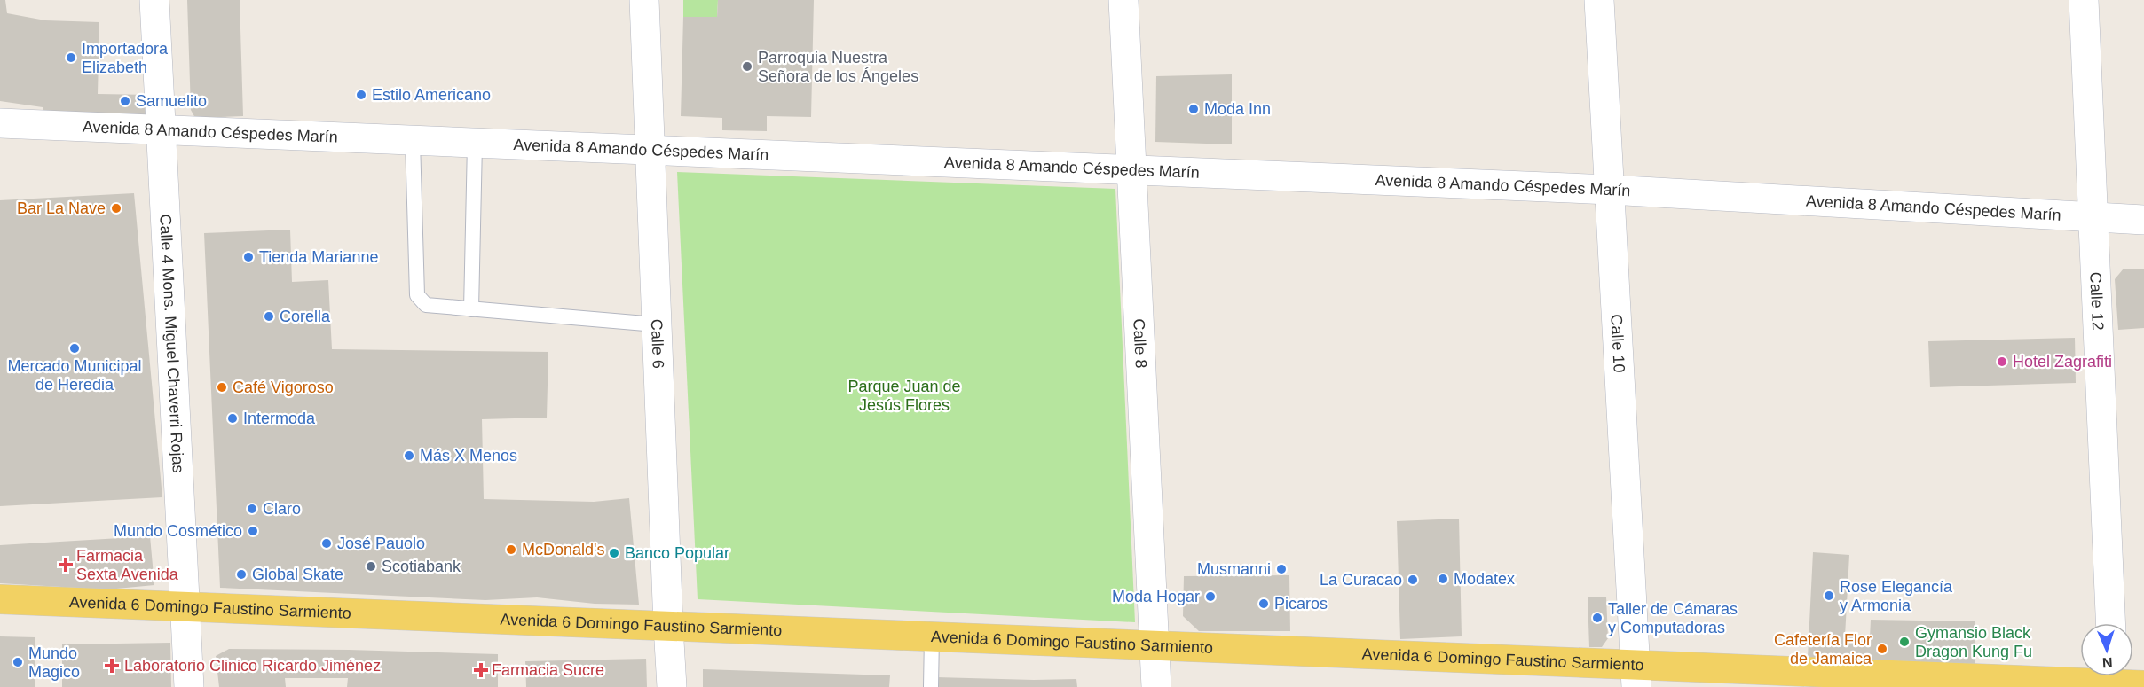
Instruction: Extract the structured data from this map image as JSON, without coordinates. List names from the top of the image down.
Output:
{
  "streets": {
    "main road": ["Avenida 6 Domingo Faustino Sarmiento"],
    "street": [
      "Avenida 8 Amando Céspedes Marín",
      "Calle 12",
      "Calle 10",
      "Calle 4 Mons. Miguel Chaverri Rojas",
      "Calle 6",
      "Calle 8"
    ]
  },
  "crossings": [
    ["Avenida 8 Amando Céspedes Marín", "Calle 12"],
    ["Avenida 8 Amando Céspedes Marín", "Calle 10"],
    ["Avenida 8 Amando Céspedes Marín", "Calle 4 Mons. Miguel Chaverri Rojas"],
    ["Avenida 8 Amando Céspedes Marín", "Calle 6"],
    ["Avenida 8 Amando Céspedes Marín", "Calle 8"],
    ["Calle 10", "Avenida 6 Domingo Faustino Sarmiento"],
    ["Calle 4 Mons. Miguel Chaverri Rojas", "Avenida 6 Domingo Faustino Sarmiento"],
    ["Calle 6", "Avenida 6 Domingo Faustino Sarmiento"],
    ["Calle 8", "Avenida 6 Domingo Faustino Sarmiento"]
  ],
  "parks": ["Parque Juan de Jesús Flores"],
  "places": {
    "other": [
      "Importadora Elizabeth",
      "Parroquia Nuestra Señora de los Ángeles",
      "Estilo Americano",
      "Samuelito",
      "Moda Inn",
      "Bar La Nave",
      "Tienda Marianne",
      "Corella",
      "Mercado Municipal de Heredia",
      "Hotel Zagrafiti",
      "Café Vigoroso",
      "Intermoda",
      "Más X Menos",
      "Claro",
      "Mundo Cosmético",
      "José Pauolo",
      "McDonald's",
      "Banco Popular",
      "Scotiabank",
      "Musmanni",
      "Global Skate",
      "Modatex",
      "La Curacao",
      "Rose Elegancía y Armonia",
      "Moda Hogar",
      "Picaros",
      "Taller de Cámaras y Computadoras",
      "Gymansio Black Dragon Kung Fu",
      "Cafetería Flor de Jamaica",
      "Mundo Magico"
    ],
    "health": ["Farmacia Sexta Avenida", "Laboratorio Clinico Ricardo Jiménez", "Farmacia Sucre"]
  },
  "north": "bottom"
}
